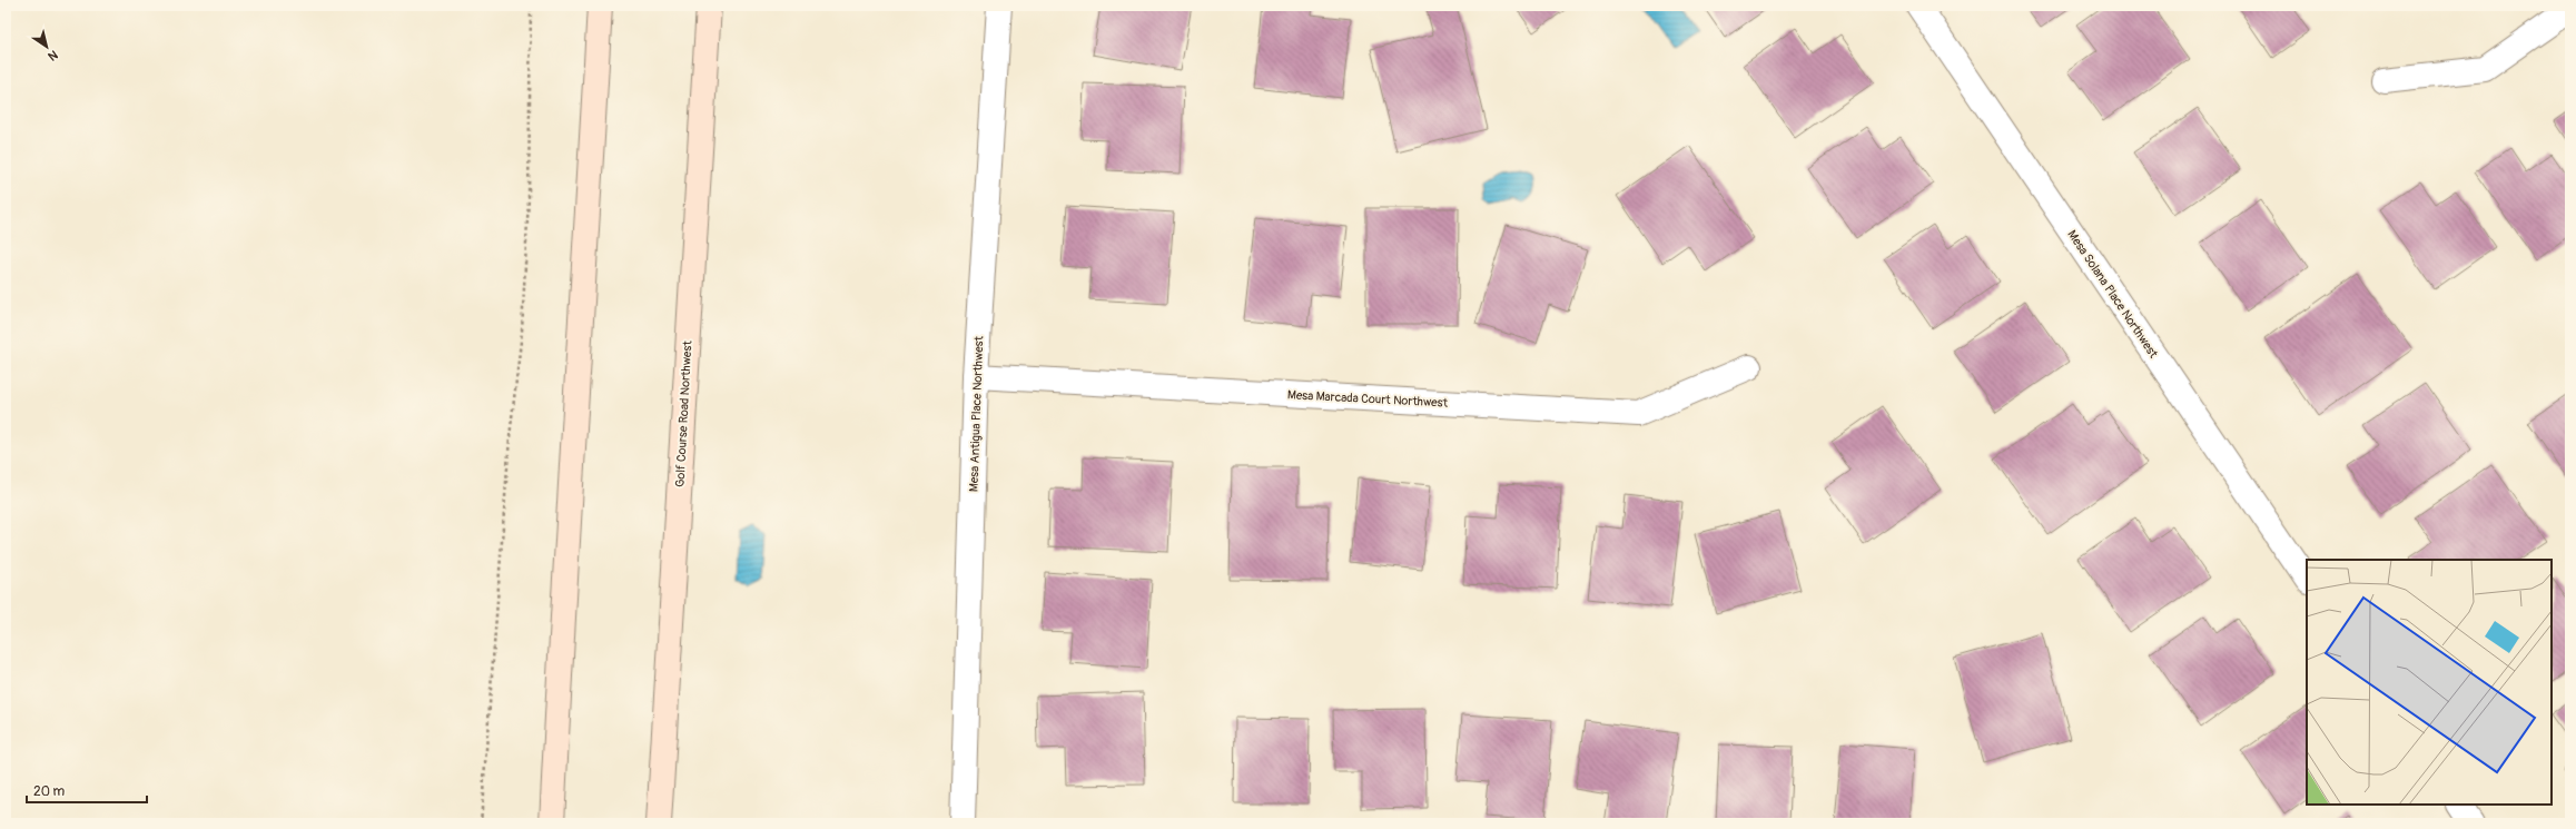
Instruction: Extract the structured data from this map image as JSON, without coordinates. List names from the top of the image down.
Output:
{
  "streets": {
    "main road": ["Golf Course Road Northwest"],
    "street": ["Mesa Solana Place Northwest", "Mesa Marcada Court Northwest", "Mesa Antigua Place Northwest"]
  },
  "crossings": [
    ["Mesa Marcada Court Northwest", "Mesa Antigua Place Northwest"]
  ],
  "scale_bar": "20 m",
  "north": "bottom right"
}
